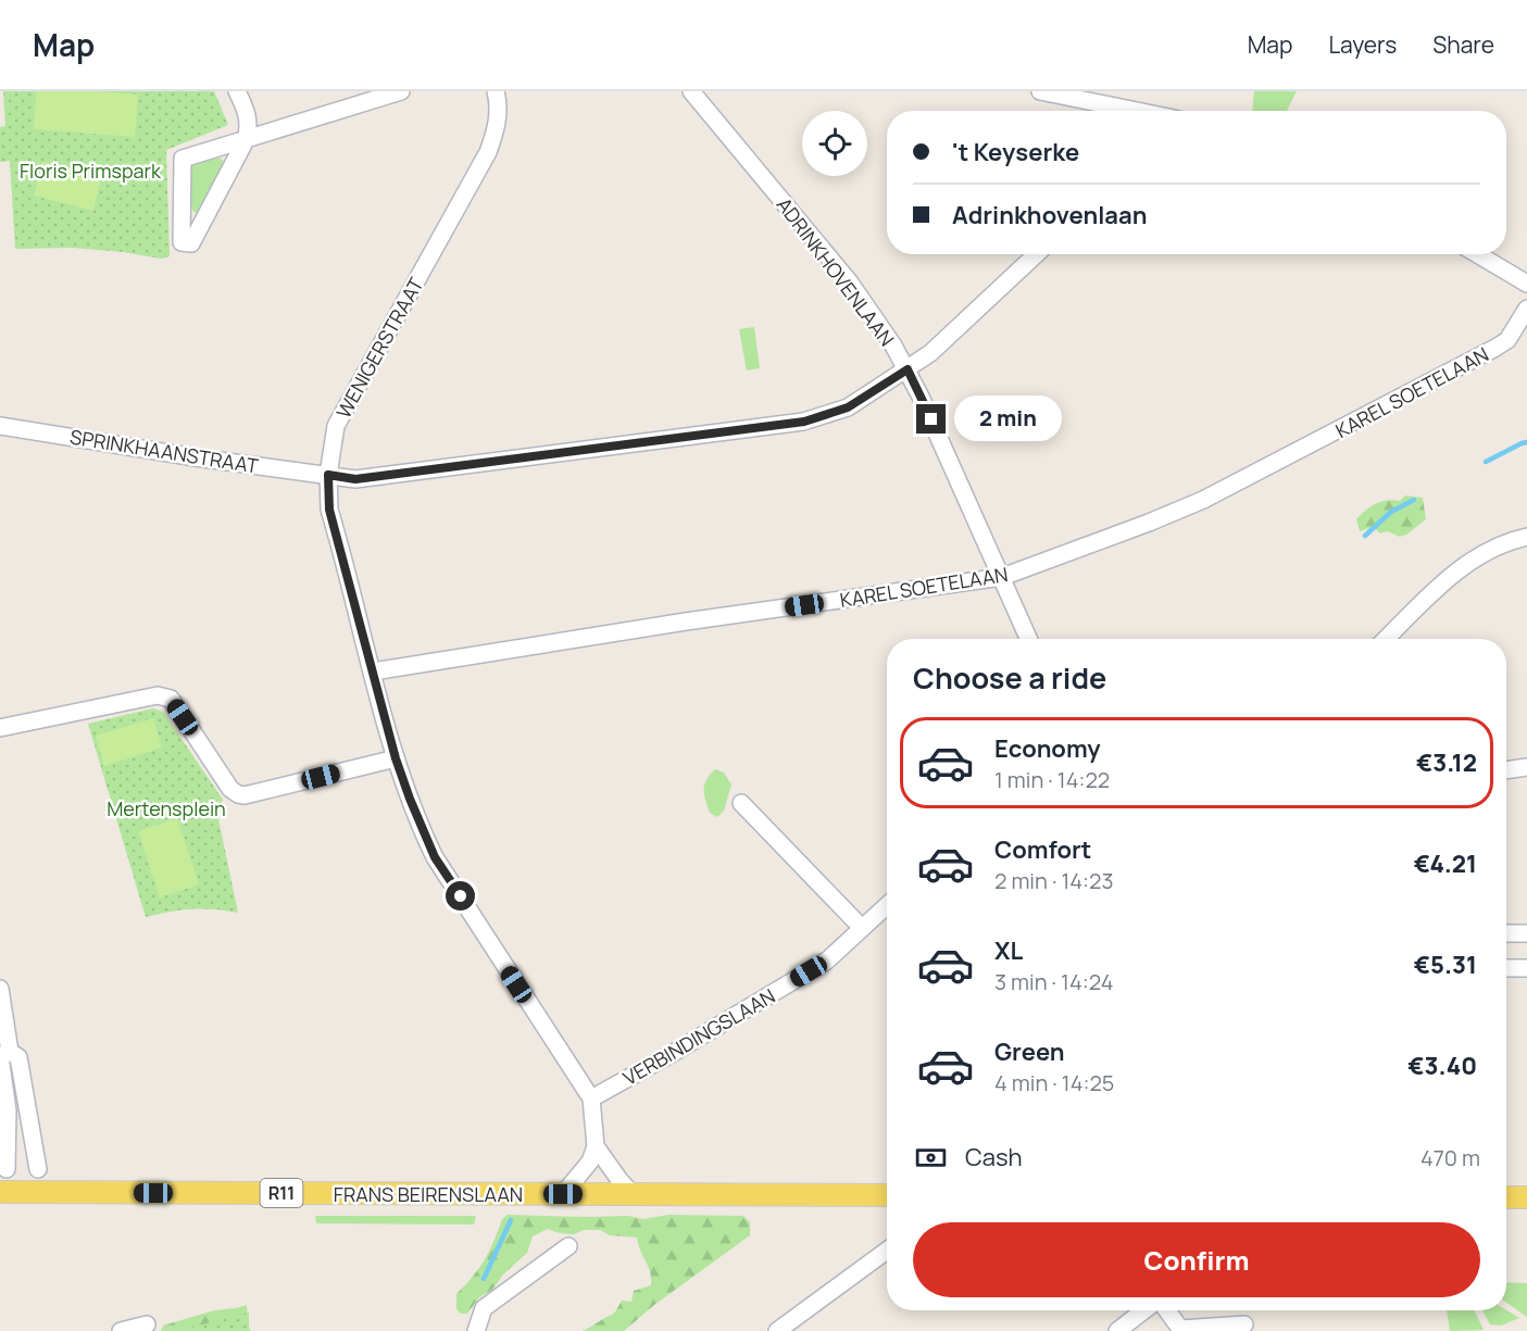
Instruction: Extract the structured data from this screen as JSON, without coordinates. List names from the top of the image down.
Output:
{
  "streets": {
    "main road": ["R11", "FRANS BEIRENSLAAN"],
    "street": [
      "ADRINKHOVENLAAN",
      "WENIGERSTRAAT",
      "KAREL SOETELAAN",
      "SPRINKHAANSTRAAT",
      "VERBINDINGSLAAN"
    ]
  },
  "crossings": [
    ["ADRINKHOVENLAAN", "KAREL SOETELAAN"],
    ["ADRINKHOVENLAAN", "SPRINKHAANSTRAAT"],
    ["WENIGERSTRAAT", "KAREL SOETELAAN"],
    ["WENIGERSTRAAT", "SPRINKHAANSTRAAT"],
    ["WENIGERSTRAAT", "VERBINDINGSLAAN"]
  ],
  "parks": ["Floris Primspark", "Mertensplein"],
  "page": {
    "header": "Map",
    "nav": ["Map", "Layers", "Share"],
    "banner": ["'t Keyserke", "Adrinkhovenlaan"],
    "bubble": "2 min",
    "heading": "Choose a ride",
    "list": [
      {
        "name": "Economy",
        "note": "1 min · 14:22",
        "value": "€3.12"
      },
      {
        "name": "Comfort",
        "note": "2 min · 14:23",
        "value": "€4.21"
      },
      {
        "name": "XL",
        "note": "3 min · 14:24",
        "value": "€5.31"
      },
      {
        "name": "Green",
        "note": "4 min · 14:25",
        "value": "€3.40"
      }
    ],
    "pay": ["Cash", "470 m"],
    "buttons": "Confirm"
  }
}
